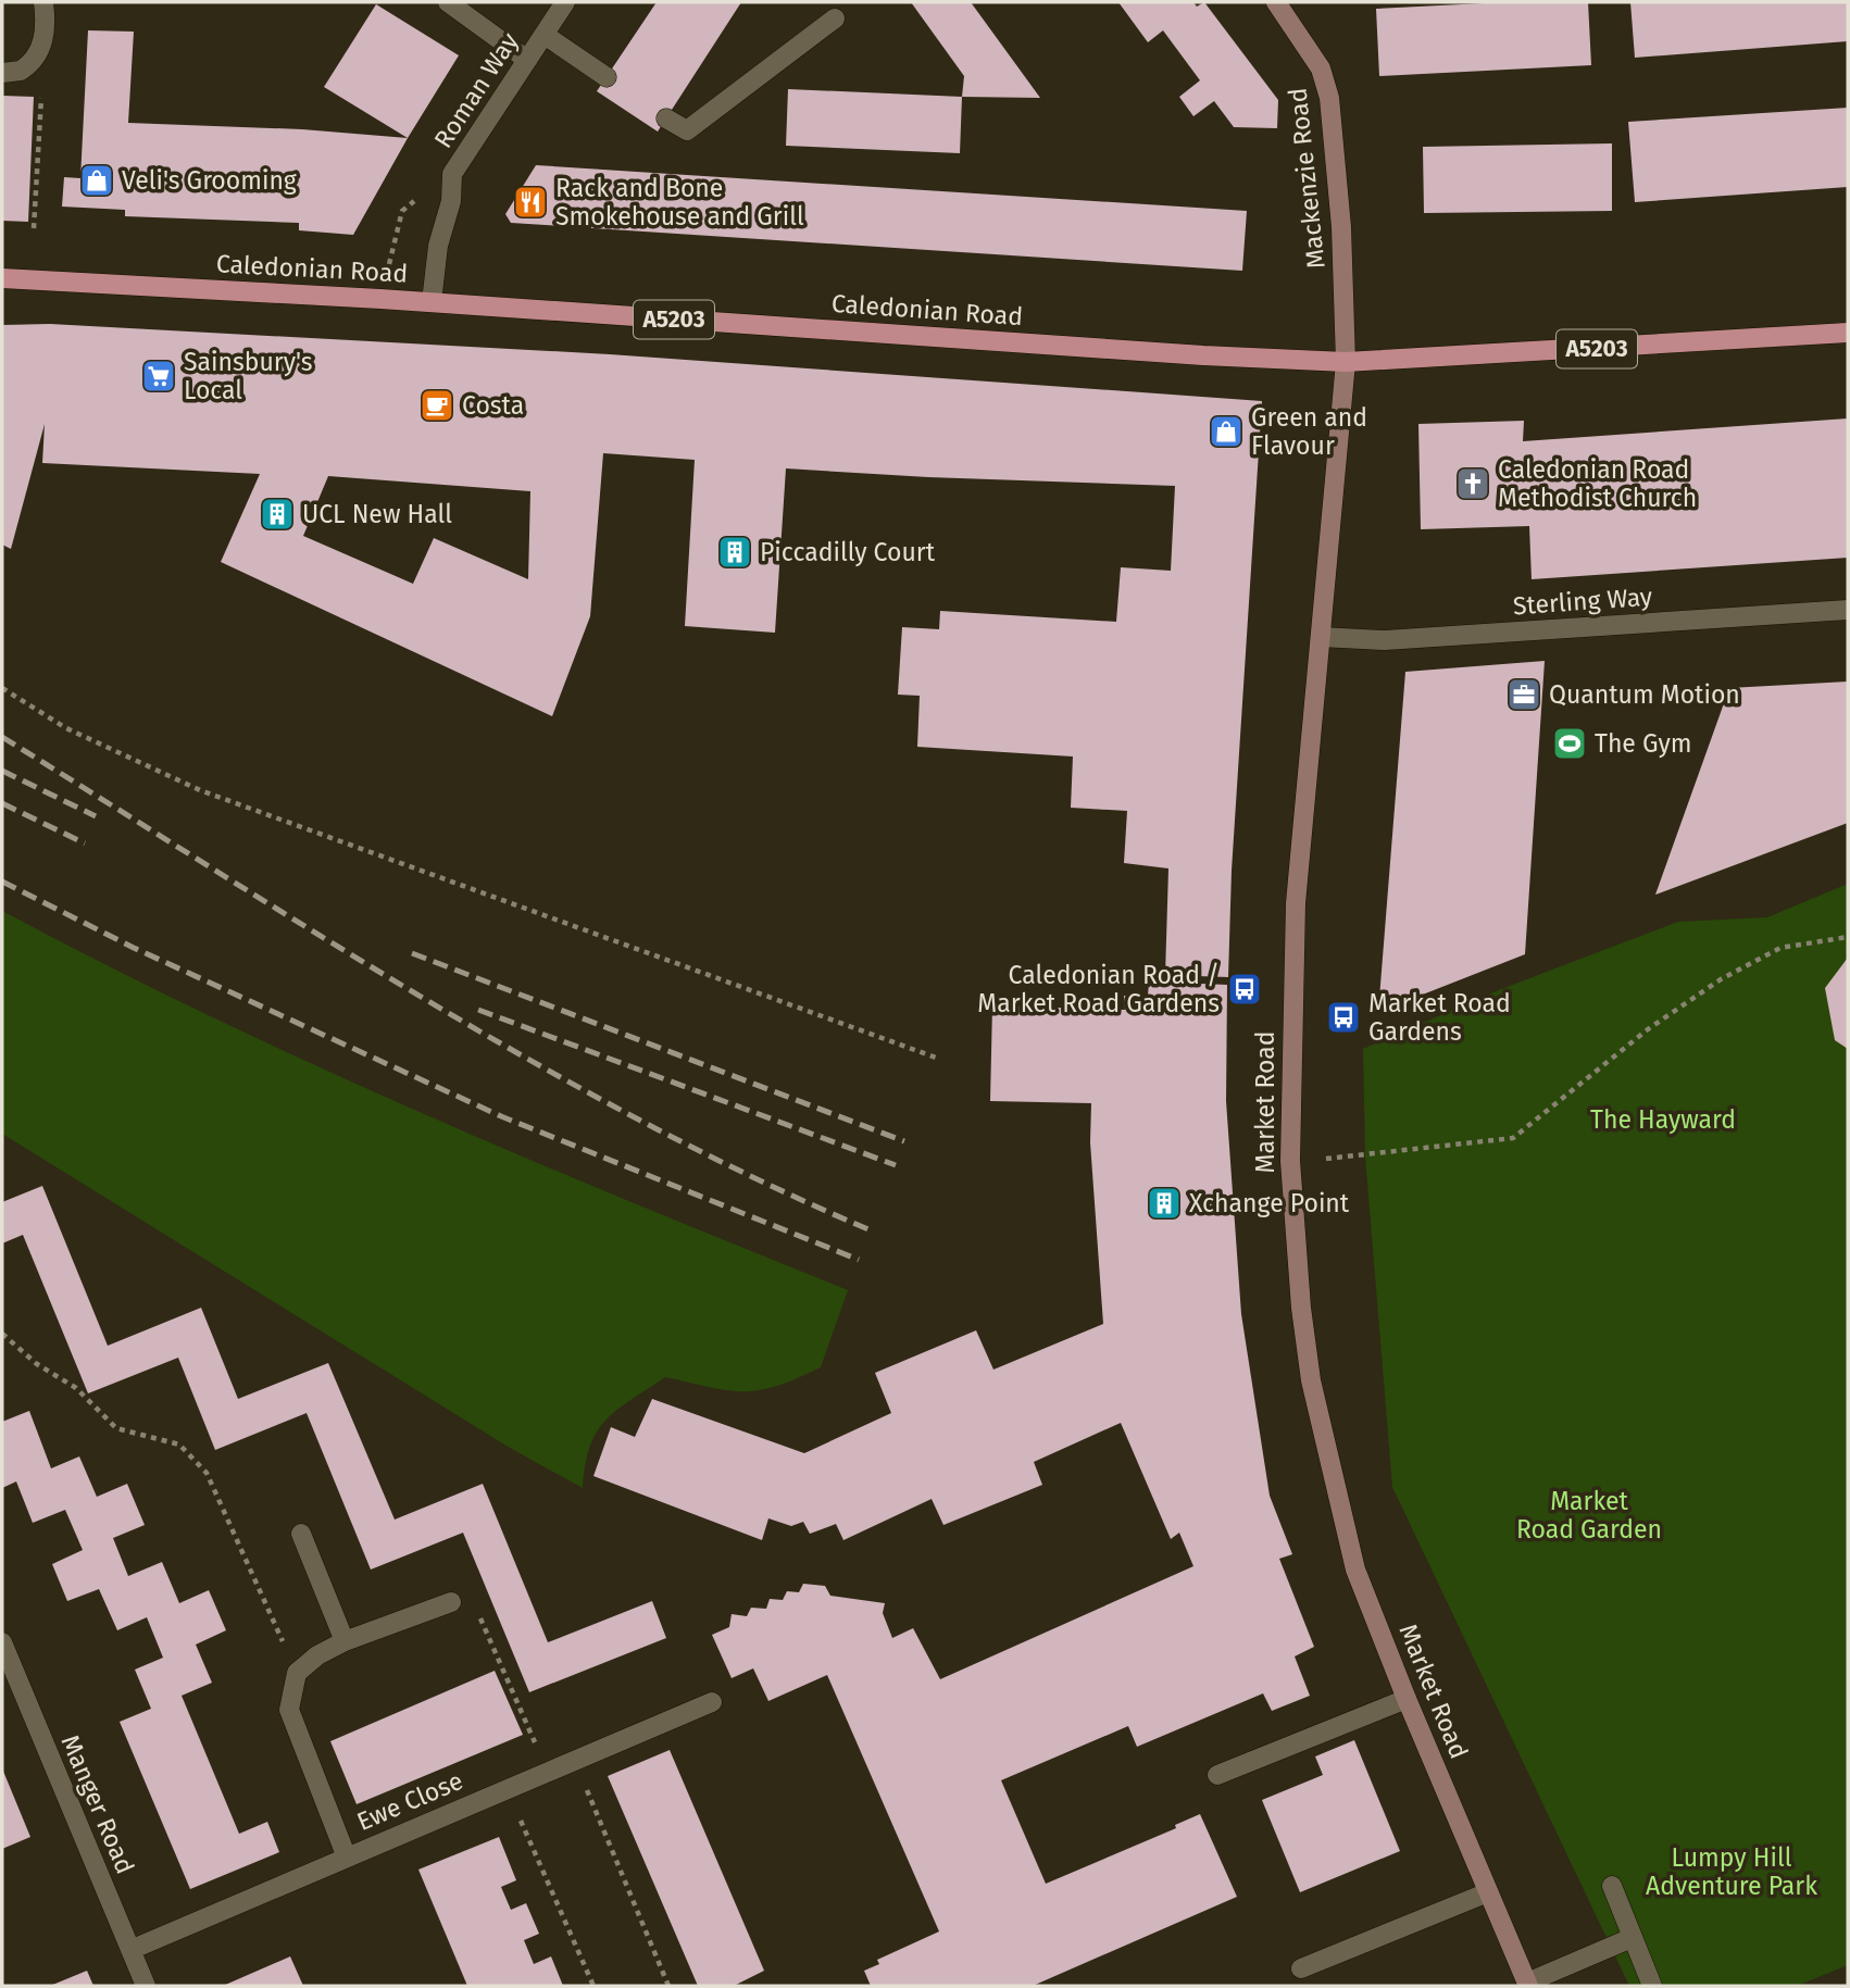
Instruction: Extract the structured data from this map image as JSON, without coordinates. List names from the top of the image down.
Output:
{
  "streets": {
    "main road": ["Caledonian Road", "A5203"],
    "street": [
      "Roman Way",
      "Mackenzie Road",
      "Sterling Way",
      "Market Road",
      "Ewe Close",
      "Manger Road"
    ]
  },
  "crossings": [
    ["Roman Way", "Caledonian Road"],
    ["Mackenzie Road", "Caledonian Road"],
    ["Mackenzie Road", "Market Road"],
    ["Caledonian Road", "Market Road"],
    ["Sterling Way", "Market Road"],
    ["Ewe Close", "Manger Road"]
  ],
  "parks": ["The Hayward", "Market Road Garden", "Lumpy Hill Adventure Park"],
  "places": {
    "shop": ["Veli's Grooming", "Green and Flavour"],
    "restaurant": ["Rack and Bone Smokehouse and Grill"],
    "supermarket": ["Sainsbury's Local"],
    "cafe": ["Costa"],
    "church": ["Caledonian Road Methodist Church"],
    "building": ["UCL New Hall", "Piccadilly Court", "Xchange Point"],
    "office": ["Quantum Motion"],
    "sports": ["The Gym"],
    "bus stop": ["Caledonian Road / Market Road Gardens", "Market Road Gardens"]
  }
}
